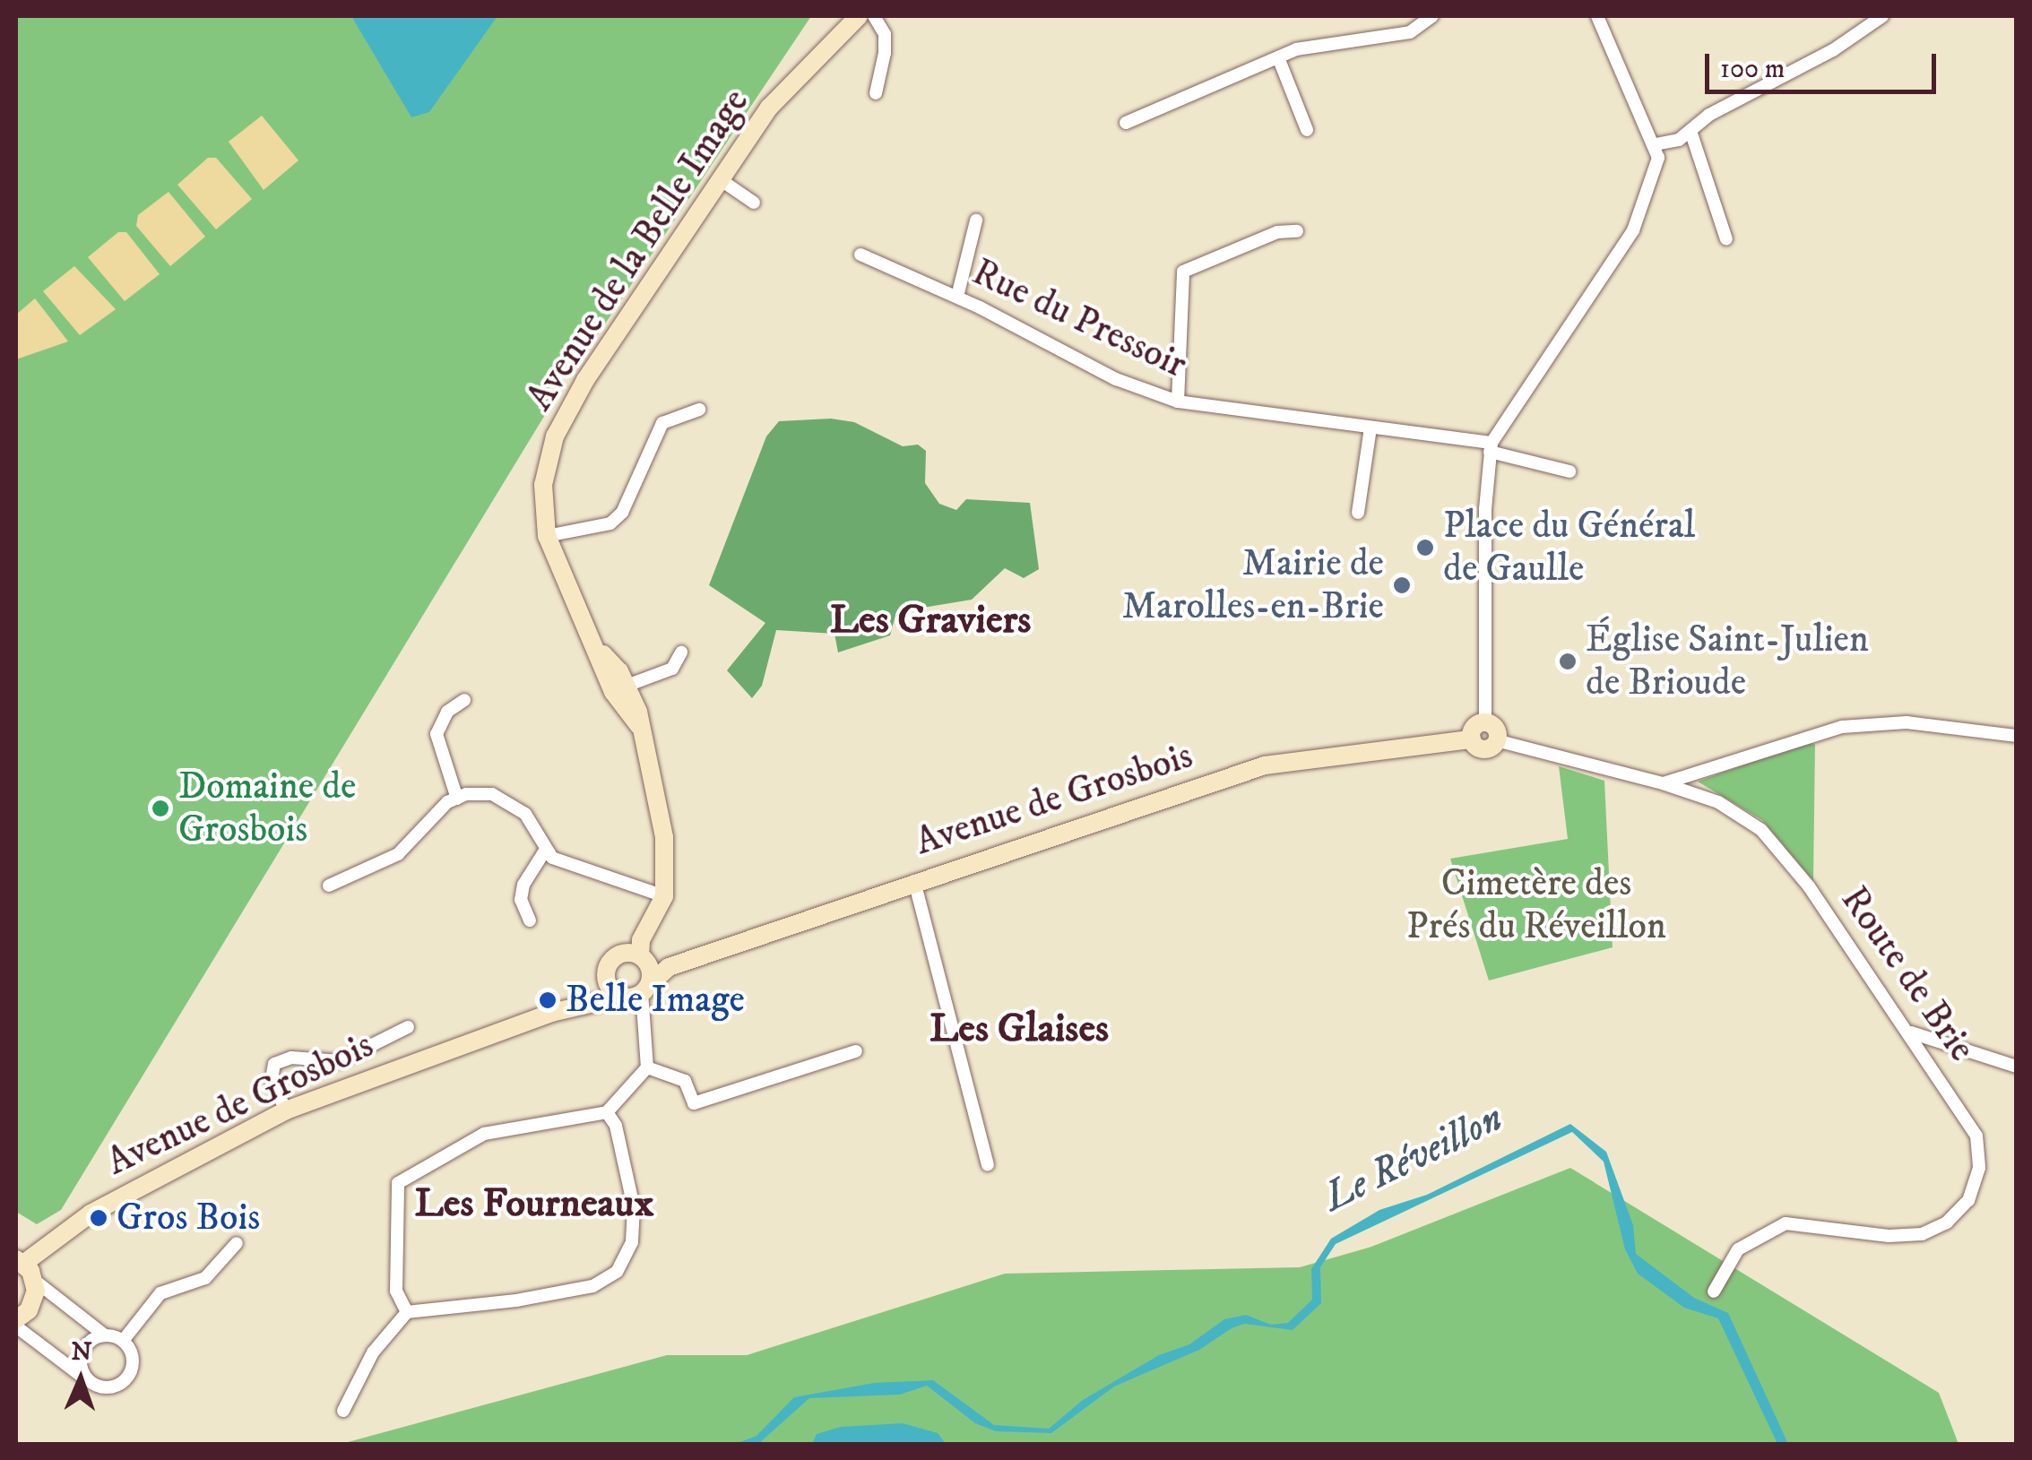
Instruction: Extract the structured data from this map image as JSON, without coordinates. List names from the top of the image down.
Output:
{
  "streets": {
    "street": [
      "Avenue de la Belle Image",
      "Rue du Pressoir",
      "Avenue de Grosbois",
      "Route de Brie"
    ]
  },
  "crossings": [
    ["Avenue de la Belle Image", "Avenue de Grosbois"],
    ["Avenue de Grosbois", "Route de Brie"]
  ],
  "districts": ["Les Graviers", "Les Glaises", "Les Fourneaux"],
  "water": ["Le Réveillon"],
  "parks": ["Cimetère des Prés du Réveillon"],
  "places": [
    "Place du Général de Gaulle",
    "Mairie de Marolles-en-Brie",
    "Église Saint-Julien de Brioude",
    "Domaine de Grosbois",
    "Belle Image",
    "Gros Bois"
  ],
  "scale_bar": "100 m",
  "north": "top"
}
